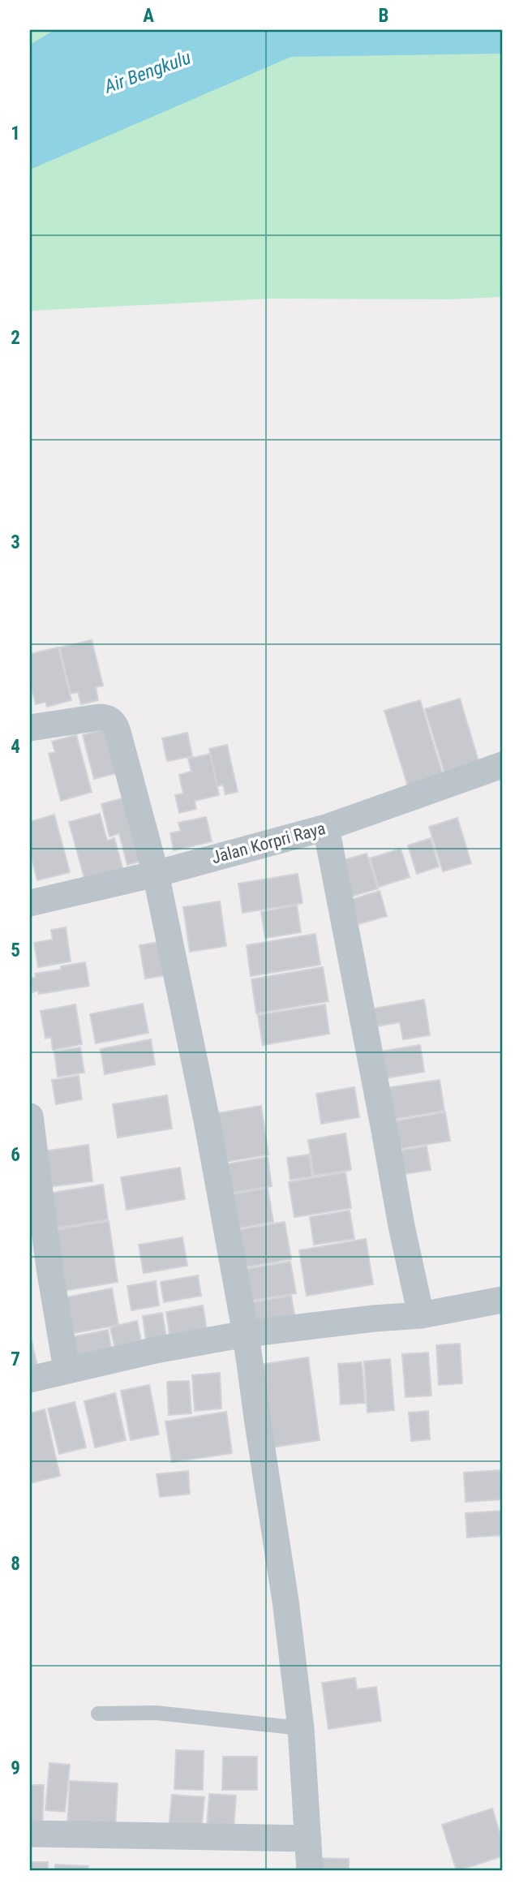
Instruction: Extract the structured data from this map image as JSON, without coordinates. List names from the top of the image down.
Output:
{
  "streets": {
    "street": ["Jalan Korpri Raya"]
  },
  "water": ["Air Bengkulu"],
  "grid": {
    "columns": ["A", "B"],
    "rows": [
      "1",
      "2",
      "3",
      "4",
      "5",
      "6",
      "7",
      "8",
      "9"
    ]
  }
}
